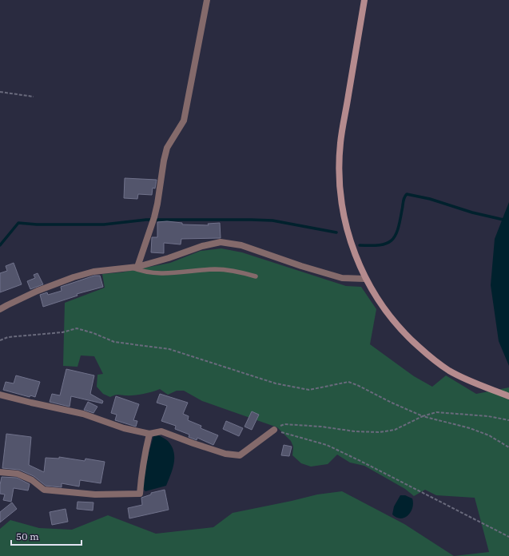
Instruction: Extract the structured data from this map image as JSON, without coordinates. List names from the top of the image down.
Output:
{
  "scale_bar": "50 m"
}
